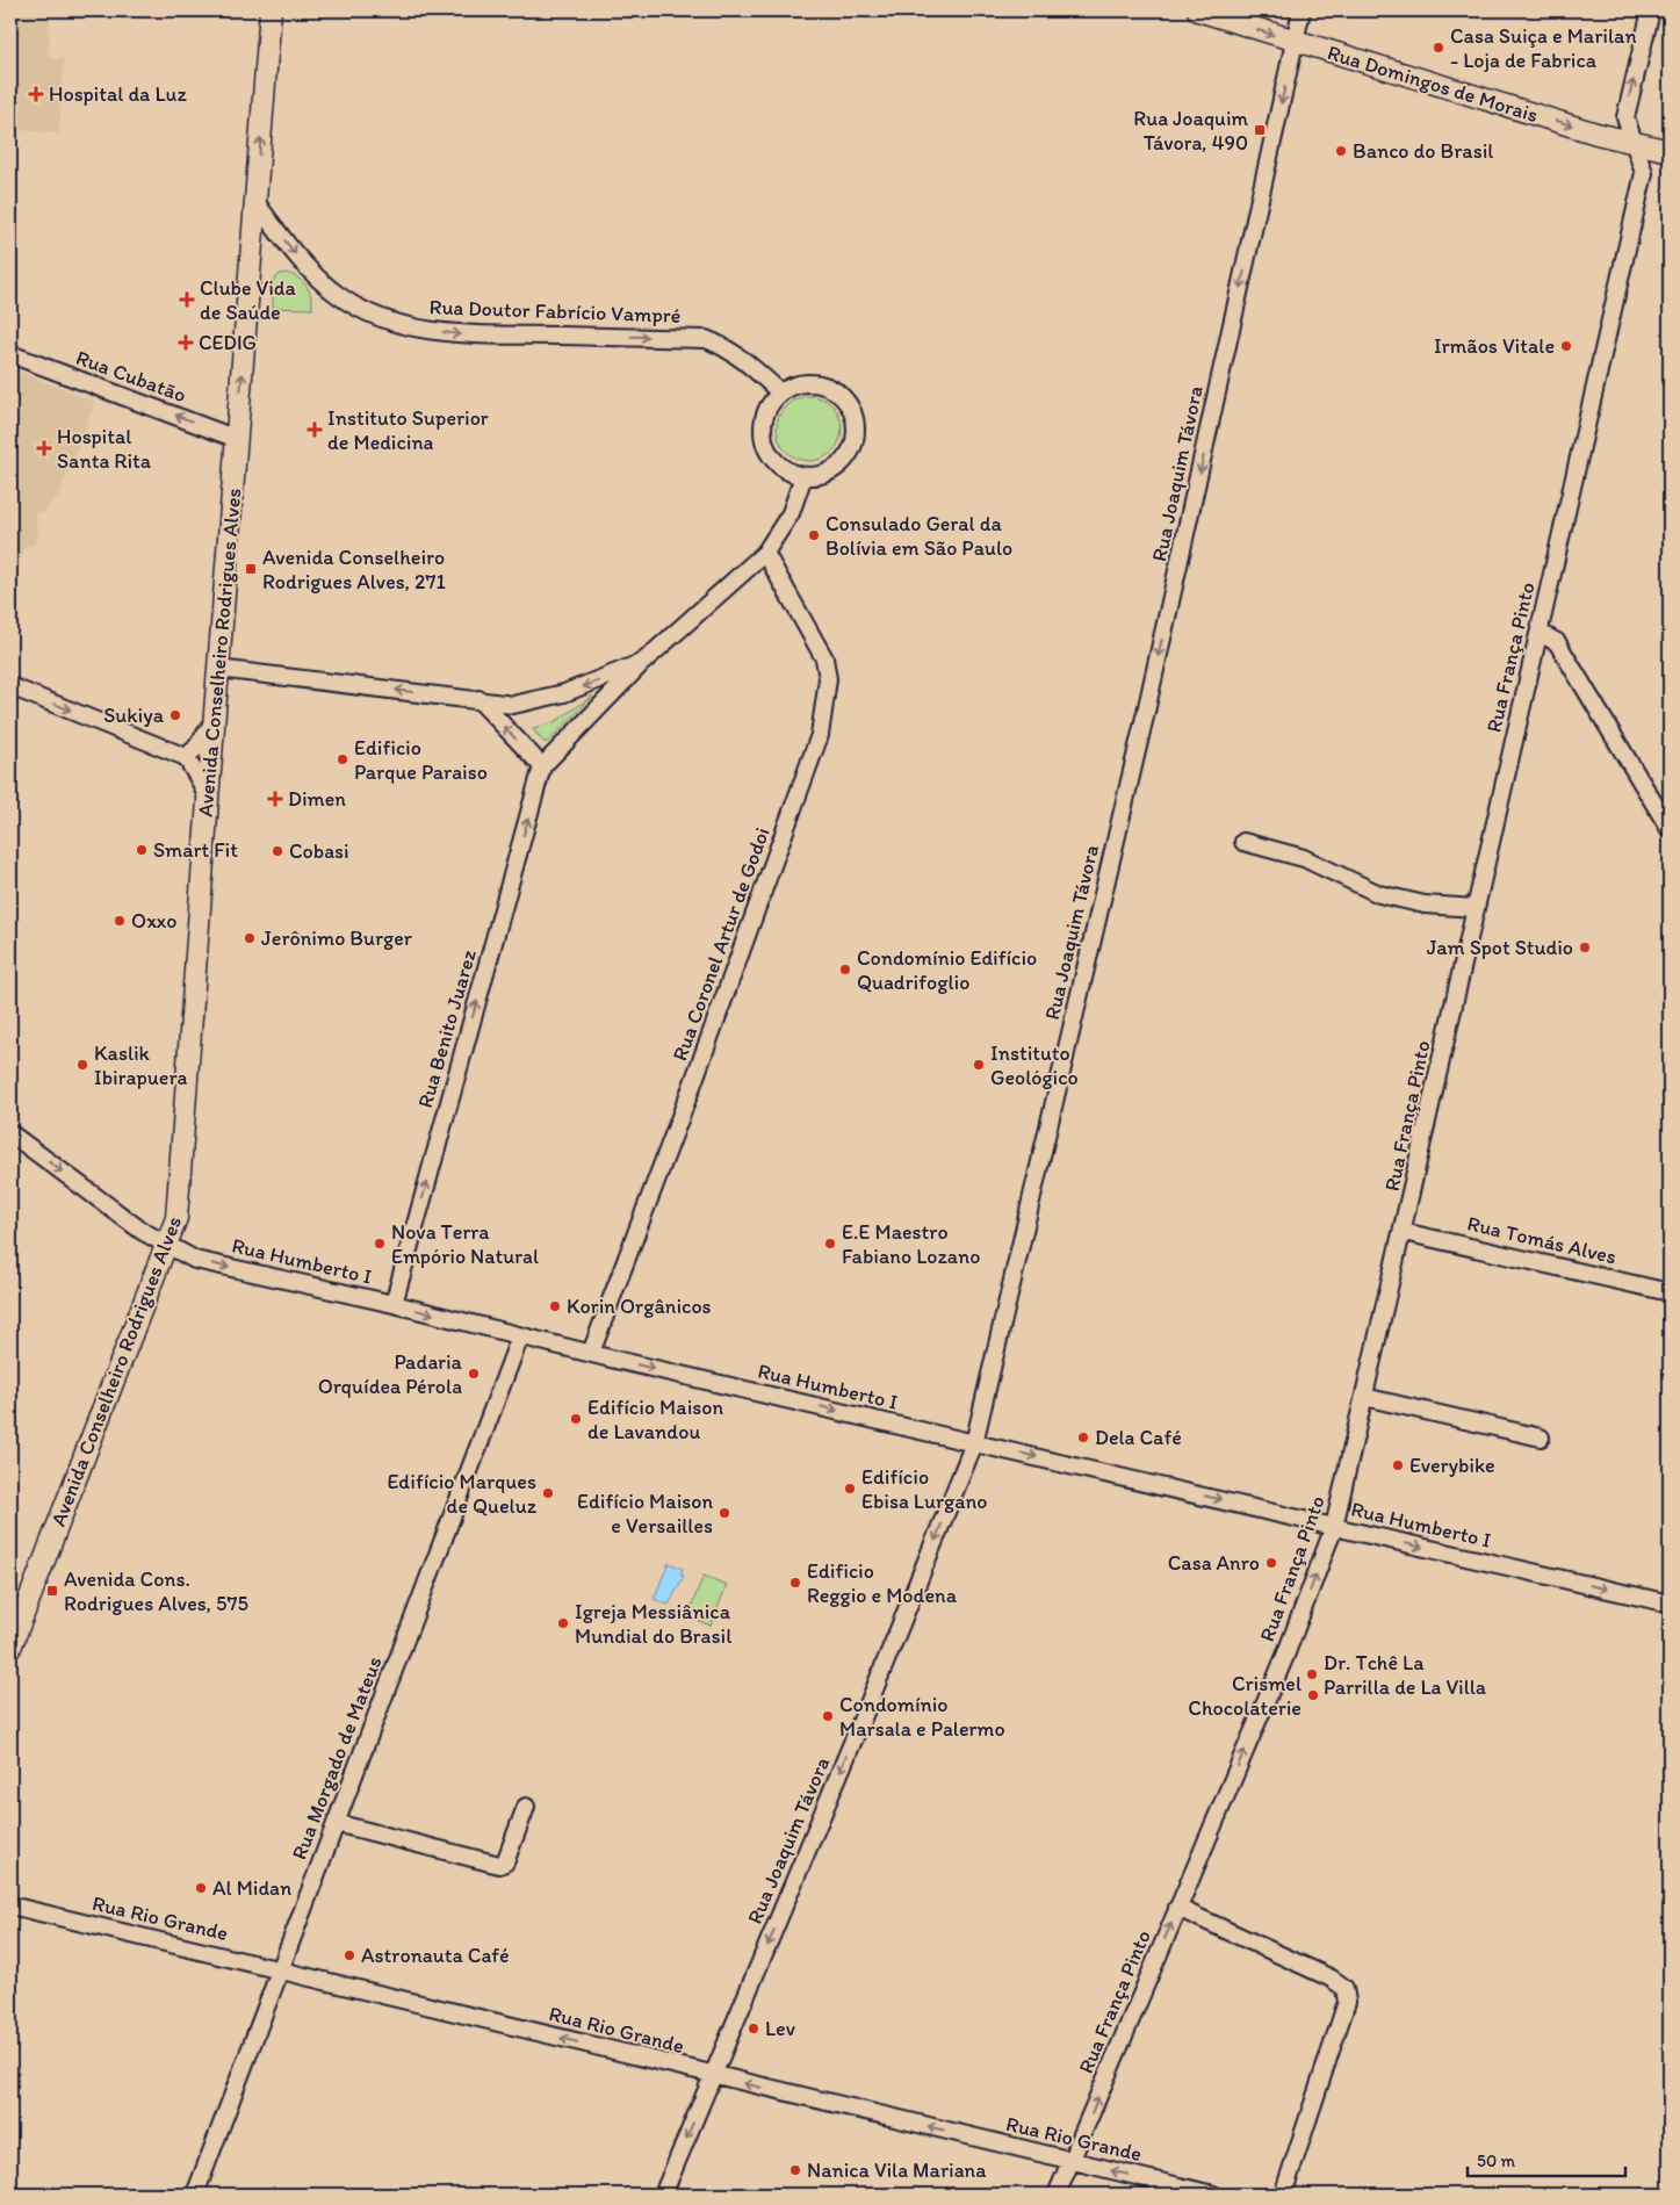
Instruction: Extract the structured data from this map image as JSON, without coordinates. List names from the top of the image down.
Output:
{
  "streets": {
    "street": [
      "Rua Domingos de Morais",
      "Rua Doutor Fabrício Vampré",
      "Rua Cubatão",
      "Rua Joaquim Távora",
      "Avenida Conselheiro Rodrigues Alves",
      "Rua França Pinto",
      "Rua Coronel Artur de Godoi",
      "Rua Benito Juarez",
      "Rua Tomás Alves",
      "Rua Humberto I",
      "Rua Morgado de Mateus",
      "Rua Rio Grande"
    ]
  },
  "crossings": [
    ["Rua Domingos de Morais", "Rua Joaquim Távora"],
    ["Rua Domingos de Morais", "Rua França Pinto"],
    ["Rua Doutor Fabrício Vampré", "Avenida Conselheiro Rodrigues Alves"],
    ["Rua Cubatão", "Avenida Conselheiro Rodrigues Alves"],
    ["Rua Joaquim Távora", "Rua Humberto I"],
    ["Rua Joaquim Távora", "Rua Rio Grande"],
    ["Avenida Conselheiro Rodrigues Alves", "Rua Humberto I"],
    ["Rua França Pinto", "Rua Tomás Alves"],
    ["Rua França Pinto", "Rua Humberto I"],
    ["Rua França Pinto", "Rua Rio Grande"],
    ["Rua Coronel Artur de Godoi", "Rua Humberto I"],
    ["Rua Benito Juarez", "Rua Humberto I"],
    ["Rua Humberto I", "Rua Morgado de Mateus"],
    ["Rua Morgado de Mateus", "Rua Rio Grande"]
  ],
  "one_way": [
    "Rua Domingos de Morais",
    "Rua Doutor Fabrício Vampré",
    "Rua Cubatão",
    "Rua Joaquim Távora",
    "Rua França Pinto",
    "Rua Benito Juarez",
    "Rua Humberto I",
    "Rua Rio Grande"
  ],
  "places": {
    "other": [
      "Casa Suiça e Marilan - Loja de Fabrica",
      "Banco do Brasil",
      "Irmãos Vitale",
      "Consulado Geral da Bolívia em São Paulo",
      "Sukiya",
      "Edificio Parque Paraiso",
      "Smart Fit",
      "Cobasi",
      "Oxxo",
      "Jerônimo Burger",
      "Jam Spot Studio",
      "Condomínio Edifício Quadrifoglio",
      "Kaslik Ibirapuera",
      "Instituto Geológico",
      "Nova Terra Empório Natural",
      "E.E Maestro Fabiano Lozano",
      "Korin Orgânicos",
      "Padaria Orquídea Pérola",
      "Edifício Maison de Lavandou",
      "Dela Café",
      "Everybike",
      "Edifício Ebisa Lurgano",
      "Edifício Marques de Queluz",
      "Edifício Maison e Versailles",
      "Casa Anro",
      "Edificio Reggio e Modena",
      "Igreja Messiânica Mundial do Brasil",
      "Dr. Tchê La Parrilla de La Villa",
      "Crismel Chocolaterie",
      "Condomínio Marsala e Palermo",
      "Al Midan",
      "Astronauta Café",
      "Lev",
      "Nanica Vila Mariana"
    ],
    "health": [
      "Hospital da Luz",
      "Clube Vida de Saúde",
      "CEDIG",
      "Instituto Superior de Medicina",
      "Hospital Santa Rita",
      "Dimen"
    ],
    "transit": ["Rua Joaquim Távora, 490", "Avenida Conselheiro Rodrigues Alves, 271", "Avenida Cons. Rodrigues Alves, 575"]
  },
  "scale_bar": "50 m"
}
